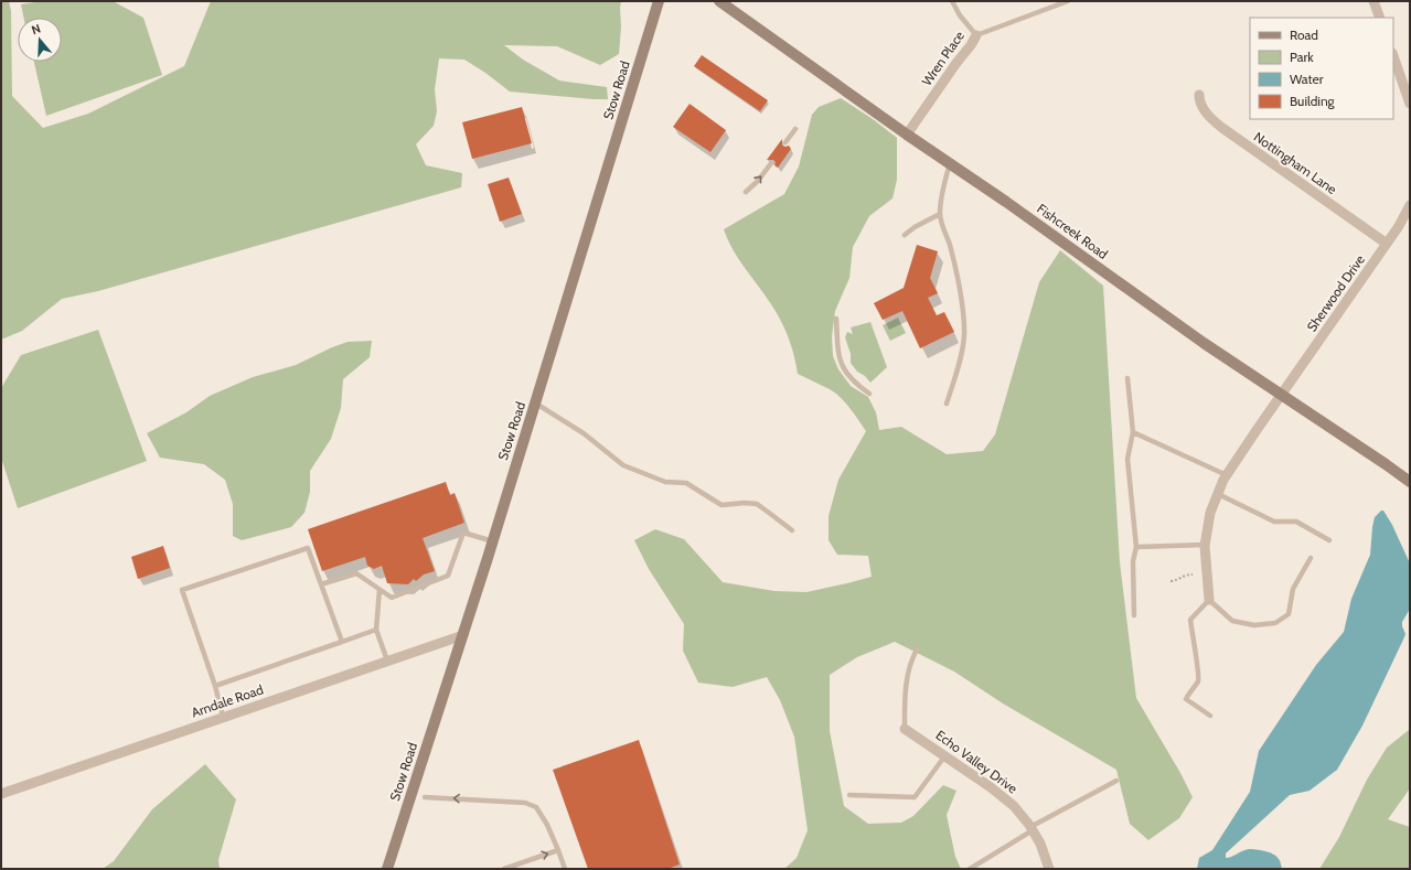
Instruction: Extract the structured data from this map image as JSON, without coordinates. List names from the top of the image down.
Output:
{
  "streets": {
    "street": [
      "Wren Place",
      "Stow Road",
      "Nottingham Lane",
      "Fishcreek Road",
      "Sherwood Drive",
      "Arndale Road",
      "Echo Valley Drive"
    ]
  },
  "crossings": [
    ["Wren Place", "Fishcreek Road"],
    ["Stow Road", "Arndale Road"],
    ["Nottingham Lane", "Sherwood Drive"],
    ["Fishcreek Road", "Sherwood Drive"]
  ],
  "legend": [
    "Road",
    "Park",
    "Water",
    "Building"
  ],
  "north": "top"
}
